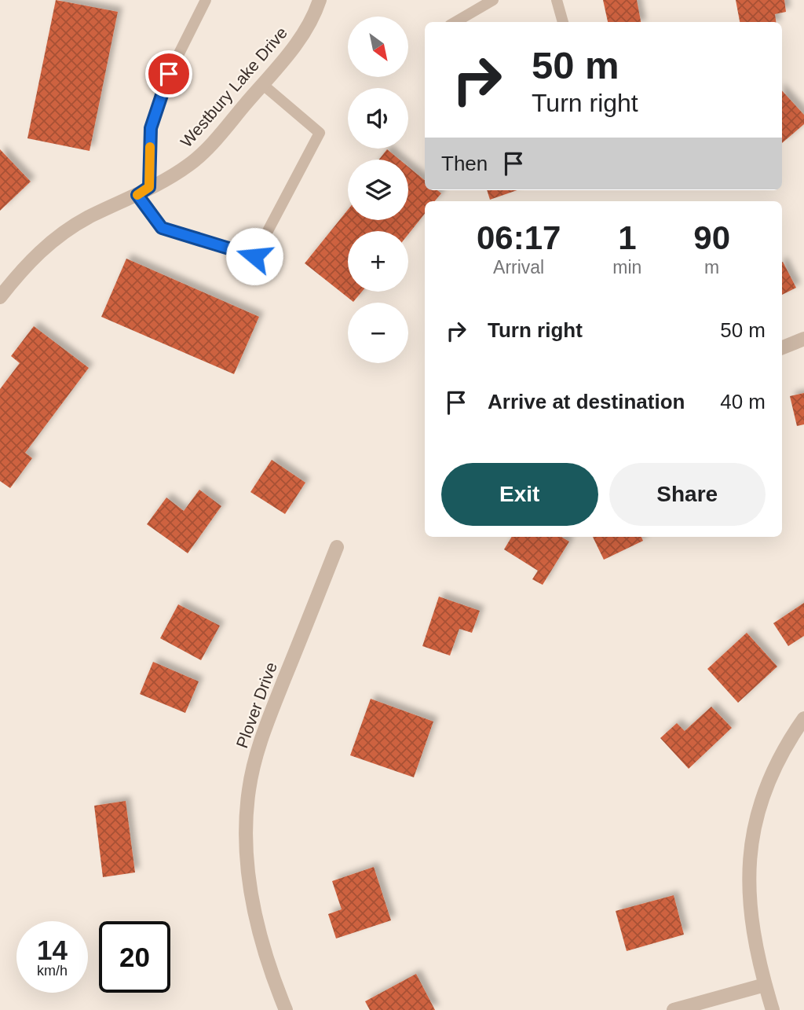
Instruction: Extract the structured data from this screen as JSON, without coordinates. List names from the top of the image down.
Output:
{
  "streets": {
    "street": ["Westbury Lake Drive", "Plover Drive"]
  },
  "north": "bottom right",
  "page": {
    "map_buttons": ["+", "−"],
    "turn": ["50 m", "Turn right"],
    "then": "Then",
    "eta": [
      "06:17",
      "Arrival",
      "1",
      "min",
      "90",
      "m"
    ],
    "list": [
      {
        "name": "Turn right",
        "value": "50 m"
      },
      {
        "name": "Arrive at destination",
        "value": "40 m"
      }
    ],
    "buttons": ["Exit", "Share"],
    "speed": "14 km/h",
    "limit": "20"
  }
}
